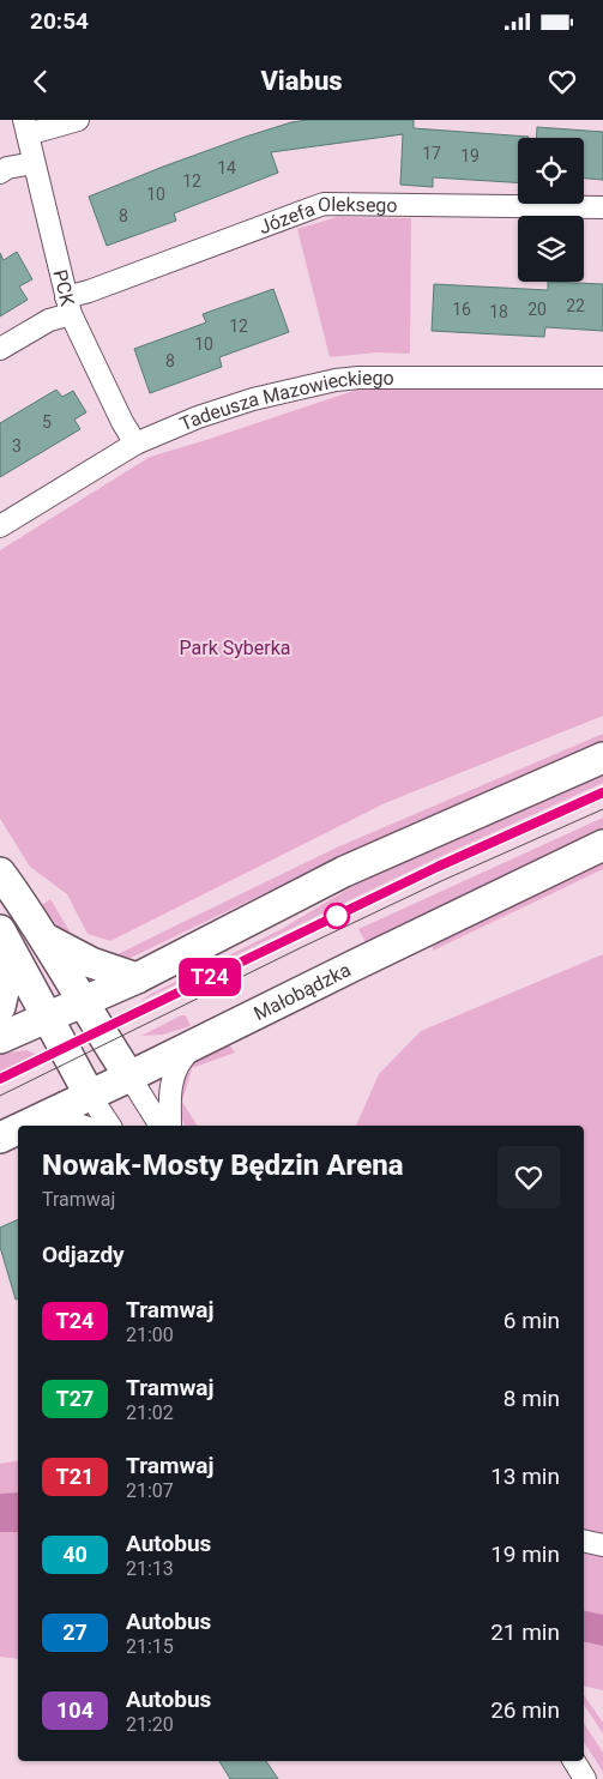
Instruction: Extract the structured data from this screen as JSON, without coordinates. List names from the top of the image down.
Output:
{
  "streets": {
    "street": [
      "Józefa Oleksego",
      "PCK",
      "Tadeusza Mazowieckiego",
      "Małobądzka"
    ]
  },
  "crossings": [
    ["Józefa Oleksego", "PCK"],
    ["PCK", "Tadeusza Mazowieckiego"]
  ],
  "parks": ["Park Syberka"],
  "lines": ["tram line T24"],
  "house_numbers": [
    "17",
    "19",
    "14",
    "12",
    "10",
    "8",
    "22",
    "16",
    "20",
    "18",
    "12",
    "10",
    "8",
    "5",
    "3"
  ],
  "page": {
    "status": "20:54",
    "header": "Viabus",
    "on_map": "T24",
    "heading": [
      ["Nowak-Mosty Będzin Arena", "Tramwaj"],
      "Odjazdy"
    ],
    "list": [
      {
        "mark": "T24",
        "name": "Tramwaj",
        "note": "21:00",
        "value": "6 min"
      },
      {
        "mark": "T27",
        "name": "Tramwaj",
        "note": "21:02",
        "value": "8 min"
      },
      {
        "mark": "T21",
        "name": "Tramwaj",
        "note": "21:07",
        "value": "13 min"
      },
      {
        "mark": "40",
        "name": "Autobus",
        "note": "21:13",
        "value": "19 min"
      },
      {
        "mark": "27",
        "name": "Autobus",
        "note": "21:15",
        "value": "21 min"
      },
      {
        "mark": "104",
        "name": "Autobus",
        "note": "21:20",
        "value": "26 min"
      }
    ]
  }
}
